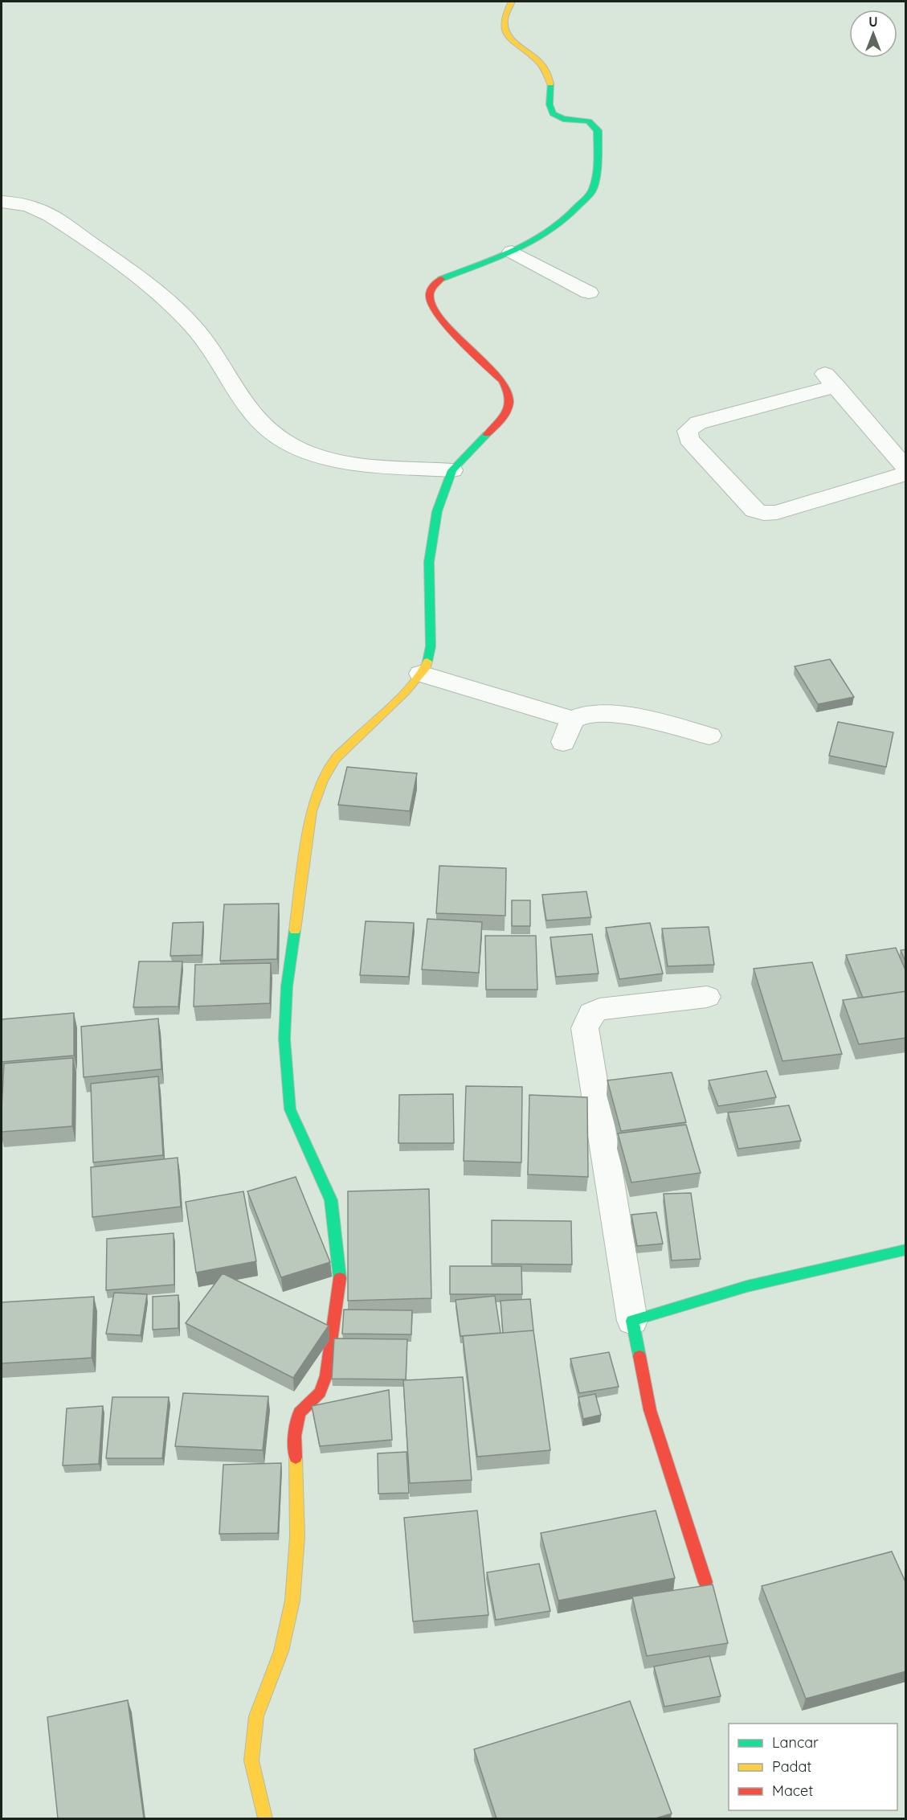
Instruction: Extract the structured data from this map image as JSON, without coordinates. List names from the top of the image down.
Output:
{
  "legend": ["Lancar", "Padat", "Macet"],
  "north": "top"
}
